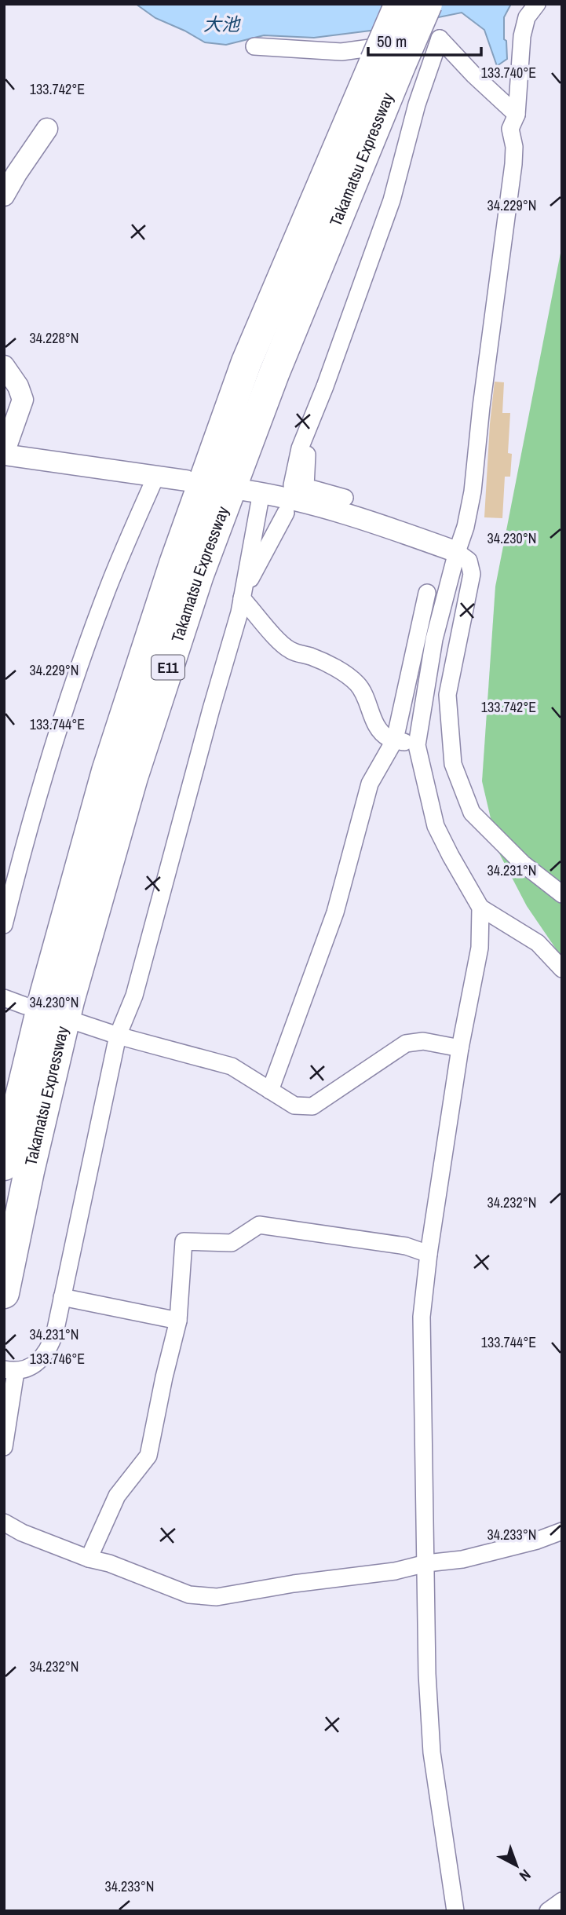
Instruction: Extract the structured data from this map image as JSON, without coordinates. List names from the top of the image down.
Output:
{
  "streets": {
    "highway": ["Takamatsu Expressway", "E11"]
  },
  "water": ["大池"],
  "scale_bar": "50 m",
  "north": "bottom right",
  "coordinates": [
    "133.740°E",
    "133.742°E",
    "34.229°N",
    "34.228°N",
    "34.230°N",
    "133.744°E",
    "34.231°N",
    "34.232°N",
    "133.746°E",
    "34.233°N"
  ]
}
